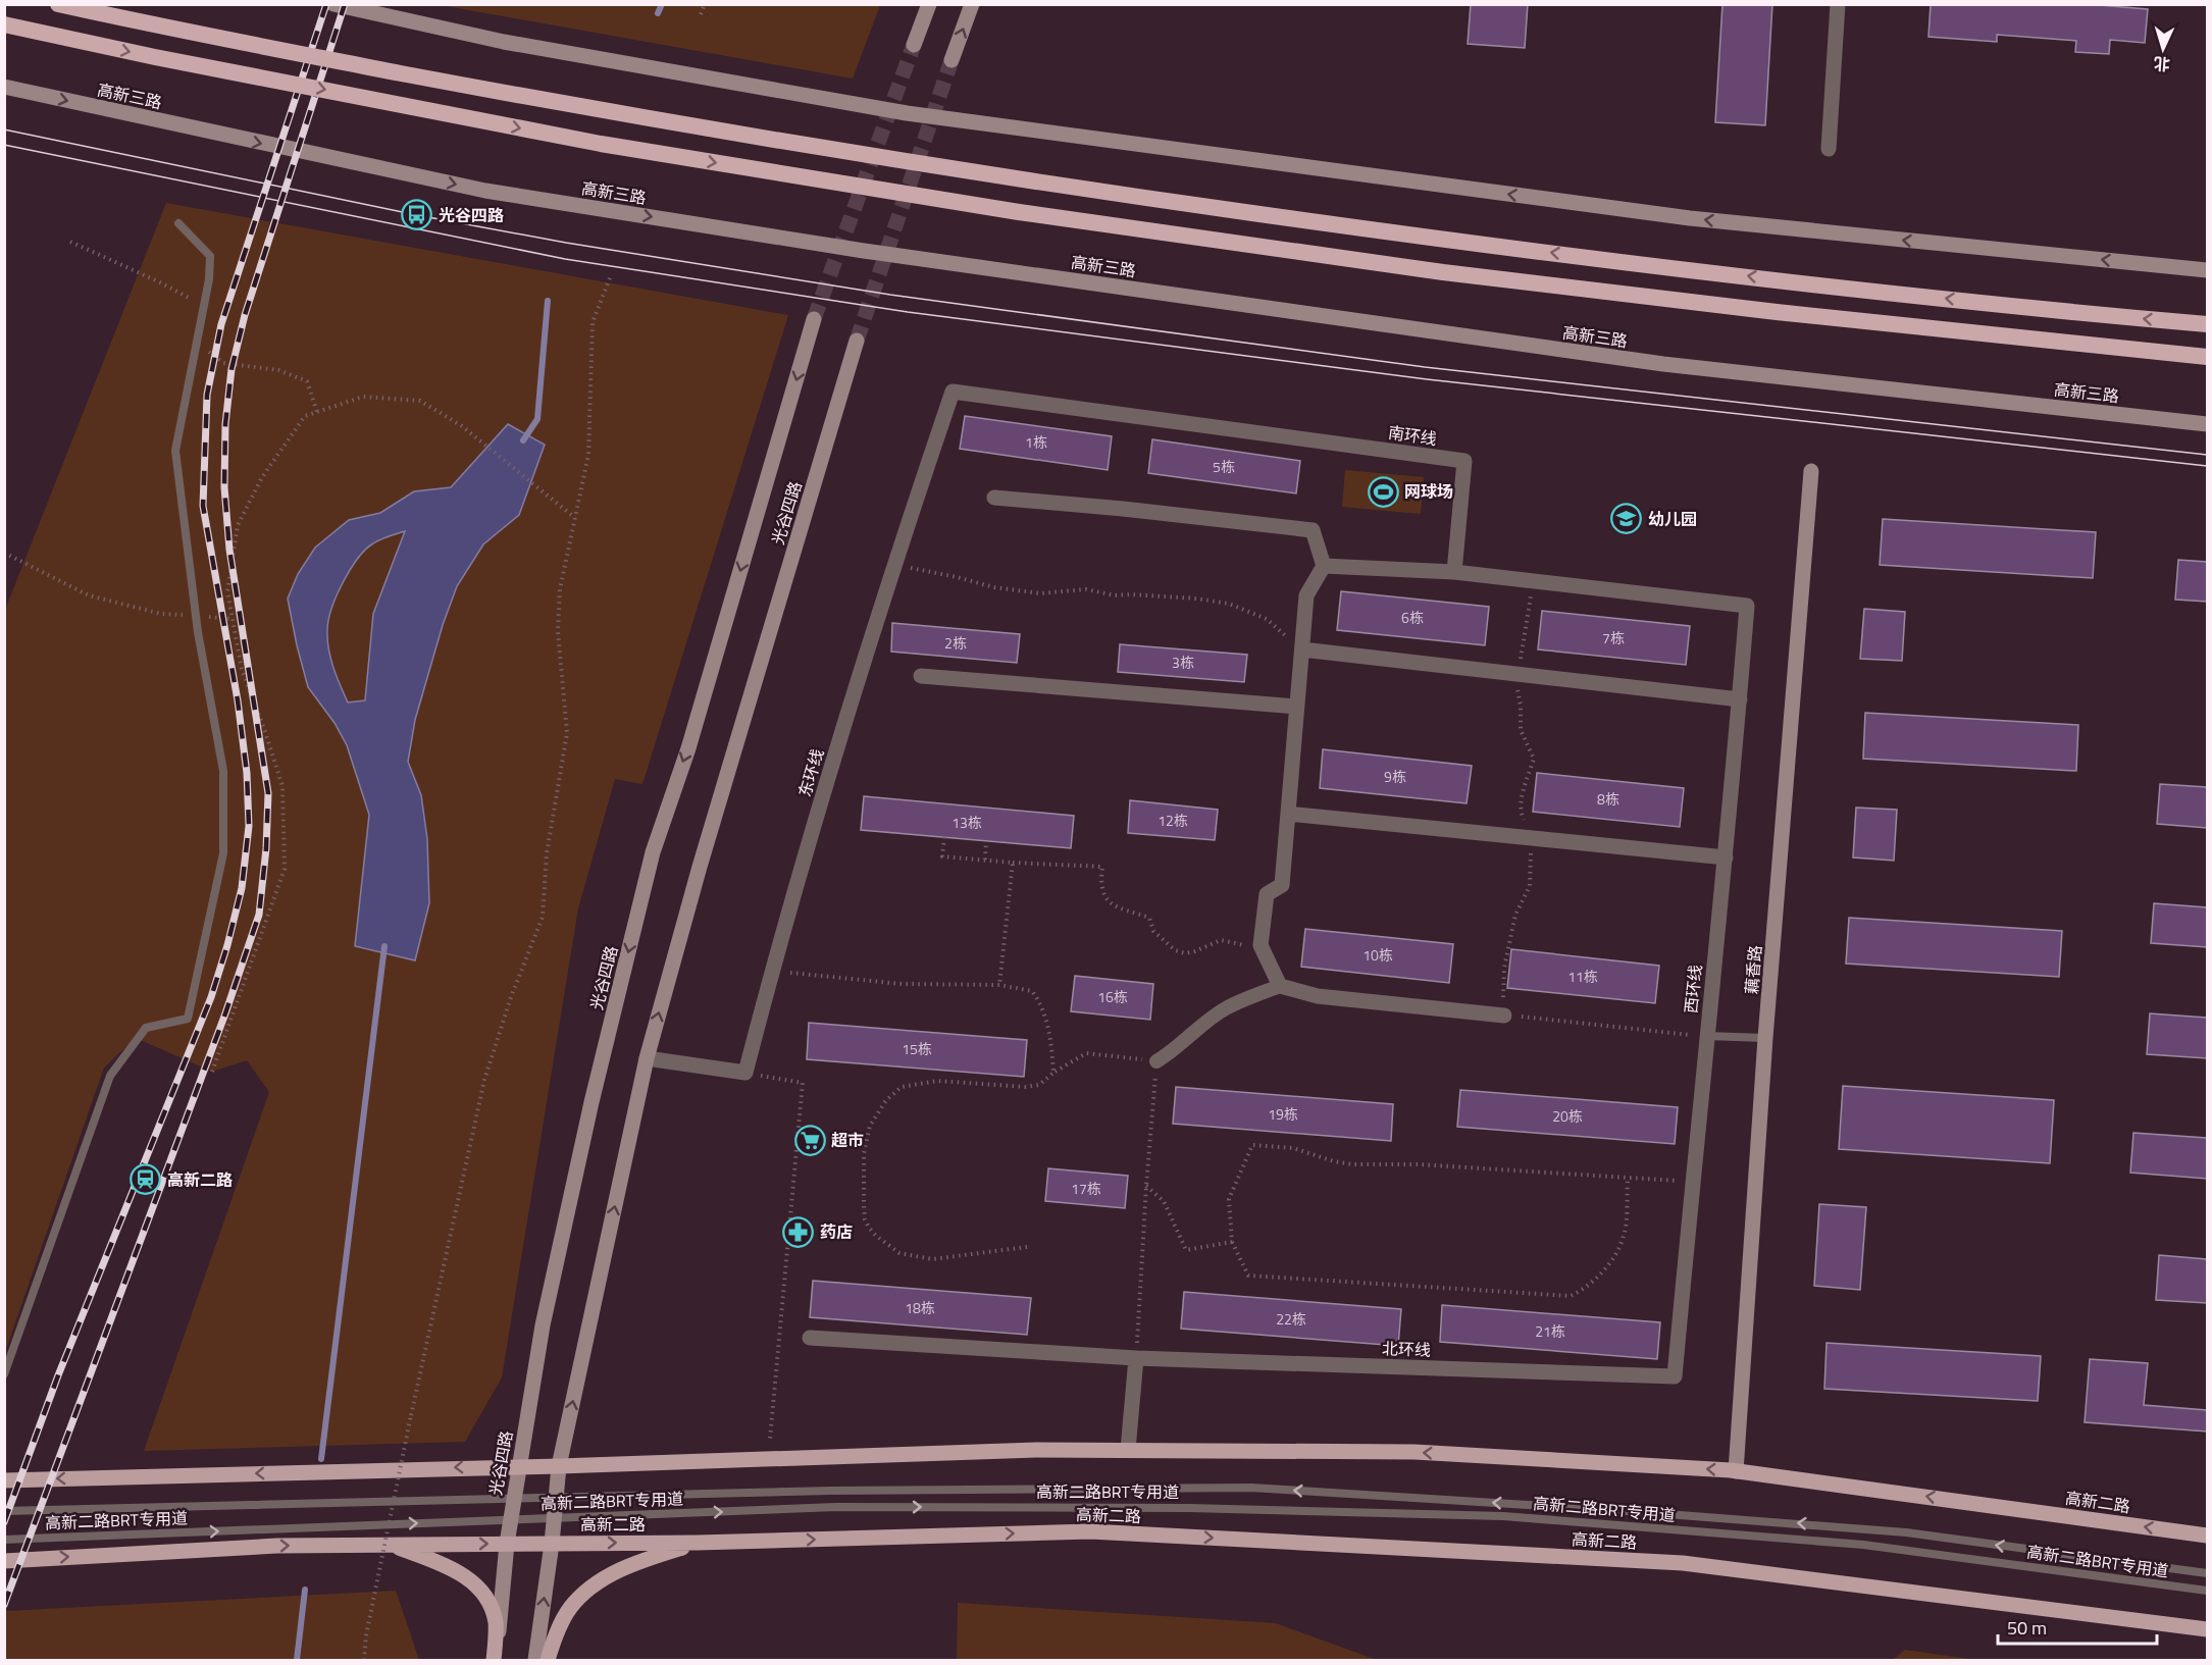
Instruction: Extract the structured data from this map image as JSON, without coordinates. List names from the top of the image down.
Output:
{
  "streets": {
    "main road": [
      "高新三路",
      "光谷四路",
      "藕香路",
      "高新二路"
    ],
    "street": [
      "南环线",
      "东环线",
      "西环线",
      "北环线"
    ],
    "lane": ["高新二路BRT专用道"]
  },
  "crossings": [
    ["南环线", "东环线"],
    ["光谷四路", "高新二路BRT专用道"],
    ["光谷四路", "高新二路"],
    ["藕香路", "高新二路"],
    ["西环线", "北环线"]
  ],
  "one_way": ["高新三路"],
  "places": {
    "bus stop": ["光谷四路"],
    "sports": ["网球场"],
    "school or university": ["幼儿园"],
    "supermarket": ["超市"],
    "station": ["高新二路"],
    "pharmacy": ["药店"]
  },
  "house_numbers": [
    "1栋",
    "5栋",
    "6栋",
    "7栋",
    "2栋",
    "3栋",
    "9栋",
    "8栋",
    "12栋",
    "13栋",
    "10栋",
    "11栋",
    "16栋",
    "15栋",
    "19栋",
    "20栋",
    "17栋",
    "18栋",
    "22栋",
    "21栋"
  ],
  "scale_bar": "50 m",
  "north": "bottom"
}
